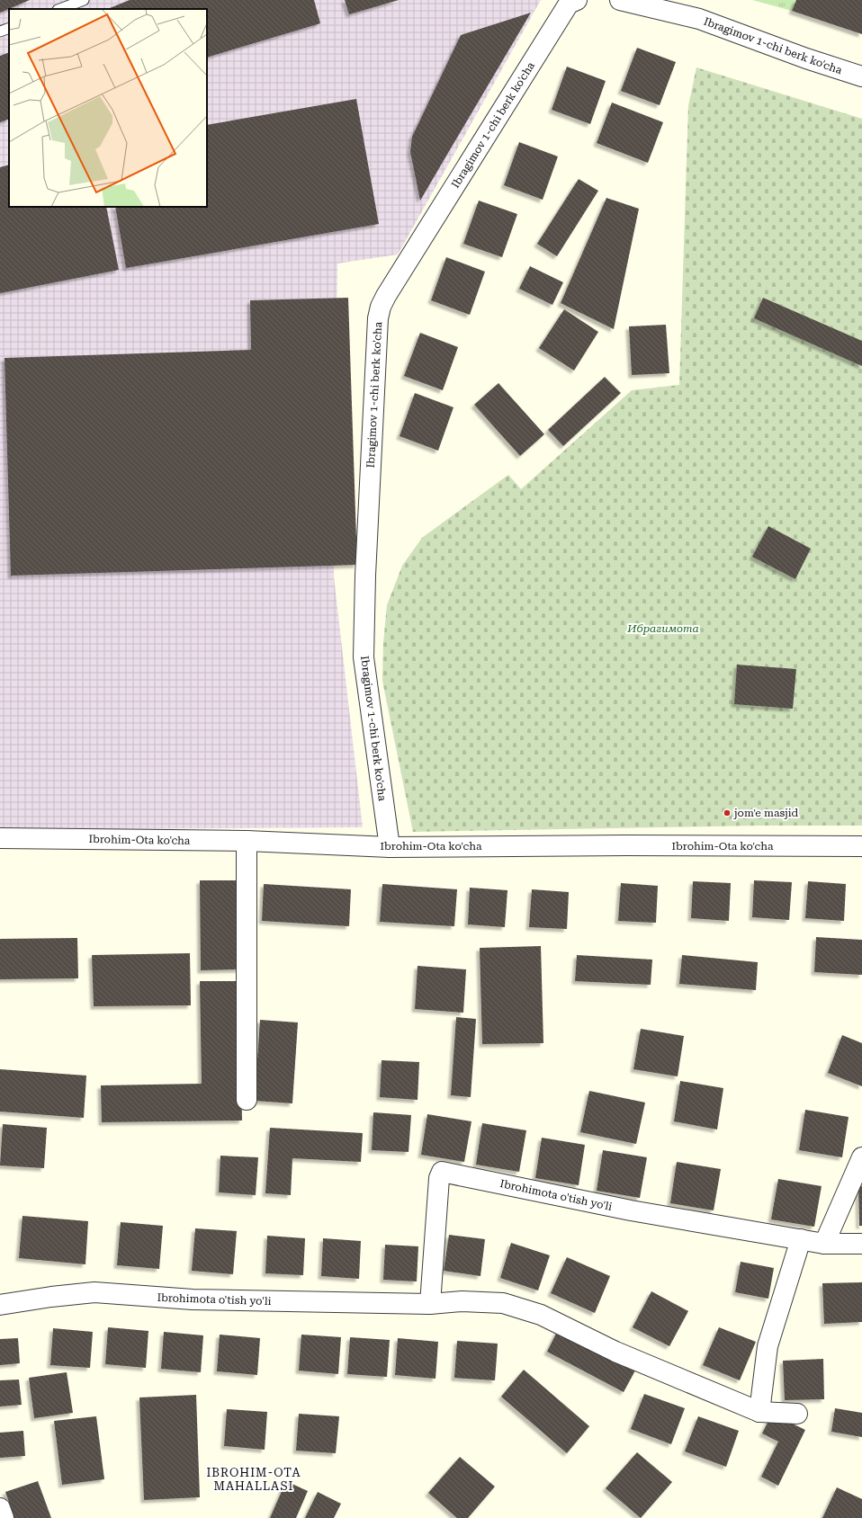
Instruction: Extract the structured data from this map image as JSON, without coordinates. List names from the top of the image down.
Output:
{
  "streets": {
    "street": ["Ibragimov 1-chi berk ko'cha", "Ibrohim-Ota ko'cha", "Ibrohimota o'tish yo'li"]
  },
  "crossings": [
    ["Ibragimov 1-chi berk ko'cha", "Ibrohim-Ota ko'cha"]
  ],
  "districts": ["IBROHIM-OTA MAHALLASI"],
  "parks": ["Ибрагимота"],
  "places": ["jom'e masjid"]
}
